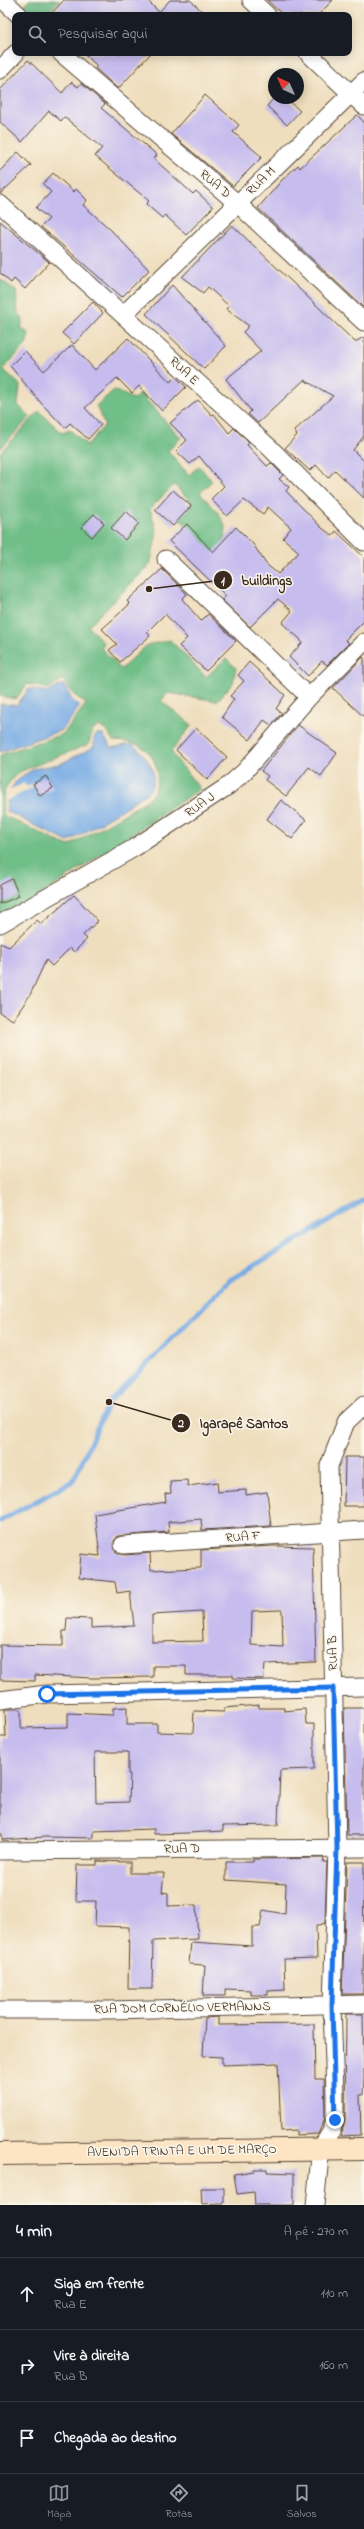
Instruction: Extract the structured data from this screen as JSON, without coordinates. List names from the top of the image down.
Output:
{
  "streets": {
    "street": [
      "RUA M",
      "RUA D",
      "RUA E",
      "RUA J",
      "RUA F",
      "RUA B",
      "RUA DOM CORNÉLIO VERMANNS",
      "AVENIDA TRINTA E UM DE MARÇO"
    ]
  },
  "crossings": [
    ["RUA M", "RUA D"],
    ["RUA M", "RUA E"],
    ["RUA D", "RUA B"],
    ["RUA F", "RUA B"],
    ["RUA B", "RUA DOM CORNÉLIO VERMANNS"],
    ["RUA B", "AVENIDA TRINTA E UM DE MARÇO"]
  ],
  "places": ["buildings", "Igarapê Santos"],
  "north": "top left",
  "page": {
    "search": "Pesquisar aqui",
    "heading": ["4 min", "A pé · 270 m"],
    "list": [
      ["Siga em frente", "Rua E", "110 m"],
      ["Vire à direita", "Rua B", "160 m"],
      "Chegada ao destino"
    ],
    "nav": ["Mapa", "Rotas", "Salvos"]
  }
}
